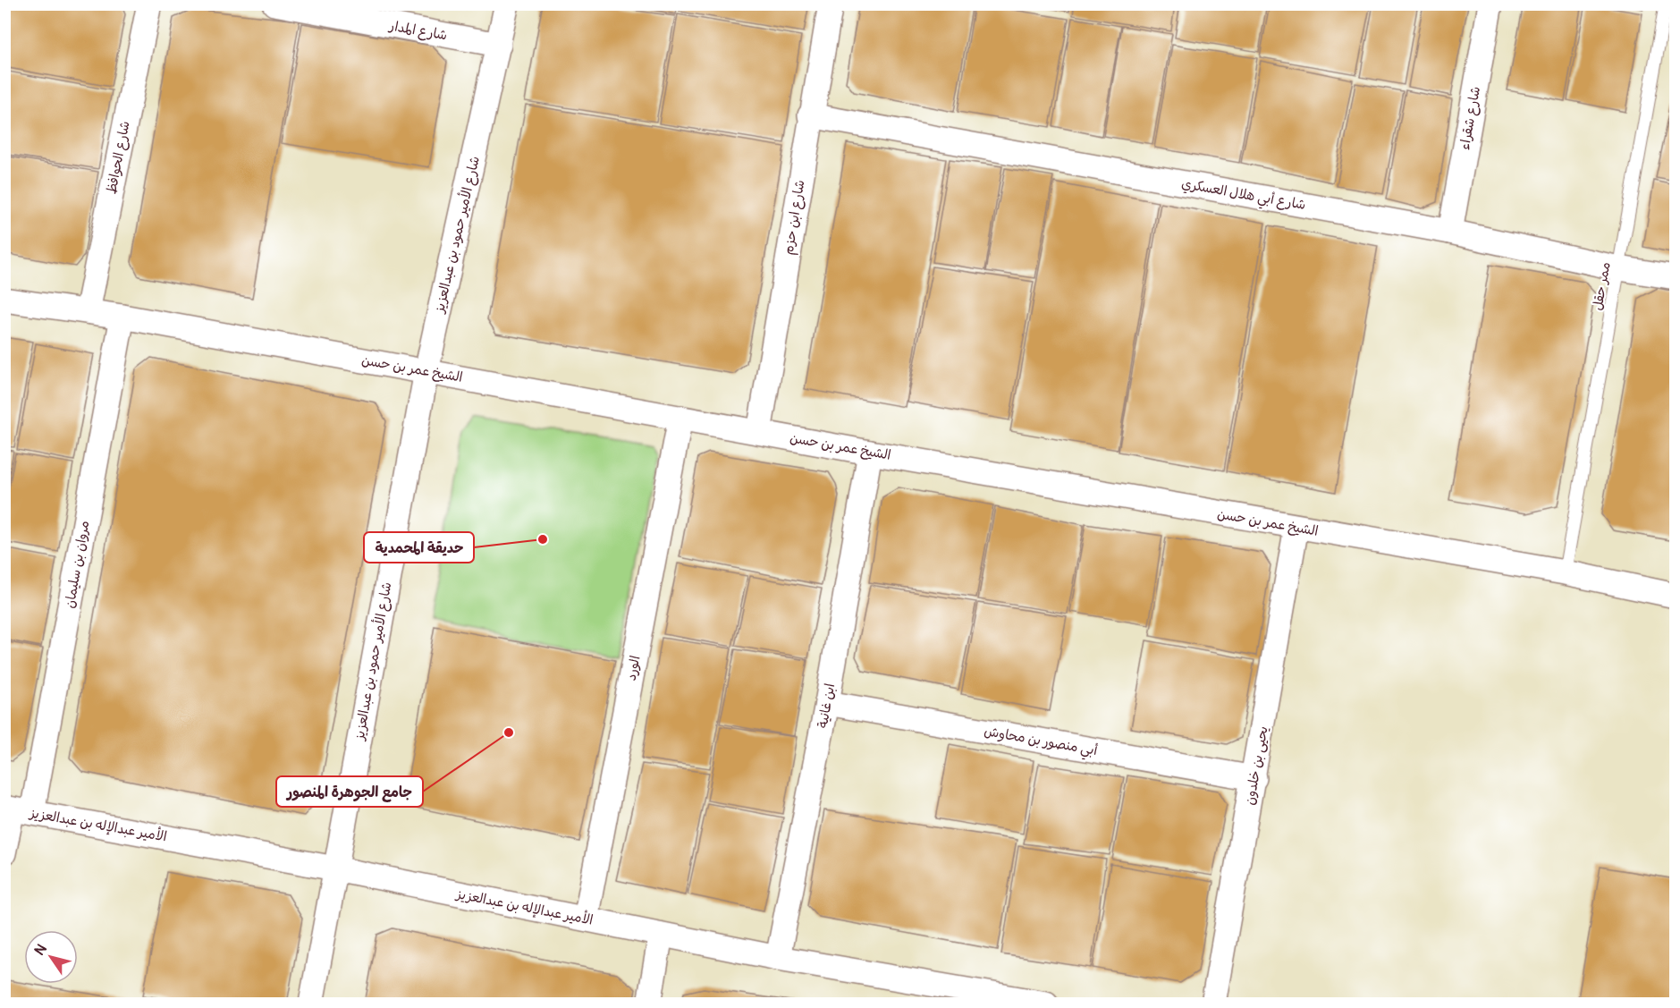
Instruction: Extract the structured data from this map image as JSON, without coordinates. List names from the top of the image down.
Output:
{
  "streets": {
    "street": [
      "شارع المدار",
      "شارع شقراء",
      "شارع الحوافظ",
      "شارع أبي هلال العسكري",
      "شارع ابن حزم",
      "شارع الأمير حمود بن عبدالعزيز",
      "الشيخ عمر بن حسن",
      "مروان بن سليمان",
      "الورد",
      "ابن غانية",
      "أبي منصور بن محاوش",
      "يحيى بن خلدون",
      "الأمير عبدالإله بن عبدالعزيز"
    ],
    "lane": ["ممر حقل"]
  },
  "crossings": [
    ["شارع المدار", "شارع الأمير حمود بن عبدالعزيز"],
    ["شارع شقراء", "شارع أبي هلال العسكري"],
    ["شارع الحوافظ", "الشيخ عمر بن حسن"],
    ["شارع أبي هلال العسكري", "شارع ابن حزم"],
    ["شارع أبي هلال العسكري", "ممر حقل"],
    ["شارع ابن حزم", "الشيخ عمر بن حسن"],
    ["شارع الأمير حمود بن عبدالعزيز", "الشيخ عمر بن حسن"],
    ["شارع الأمير حمود بن عبدالعزيز", "الأمير عبدالإله بن عبدالعزيز"],
    ["ممر حقل", "الشيخ عمر بن حسن"],
    ["الشيخ عمر بن حسن", "مروان بن سليمان"],
    ["الشيخ عمر بن حسن", "الورد"],
    ["الشيخ عمر بن حسن", "ابن غانية"],
    ["الشيخ عمر بن حسن", "يحيى بن خلدون"],
    ["مروان بن سليمان", "الأمير عبدالإله بن عبدالعزيز"],
    ["الورد", "الأمير عبدالإله بن عبدالعزيز"],
    ["ابن غانية", "أبي منصور بن محاوش"],
    ["ابن غانية", "الأمير عبدالإله بن عبدالعزيز"],
    ["أبي منصور بن محاوش", "يحيى بن خلدون"]
  ],
  "places": ["حديقة المحمدية", "جامع الجوهرة المنصور"],
  "north": "top left"
}
